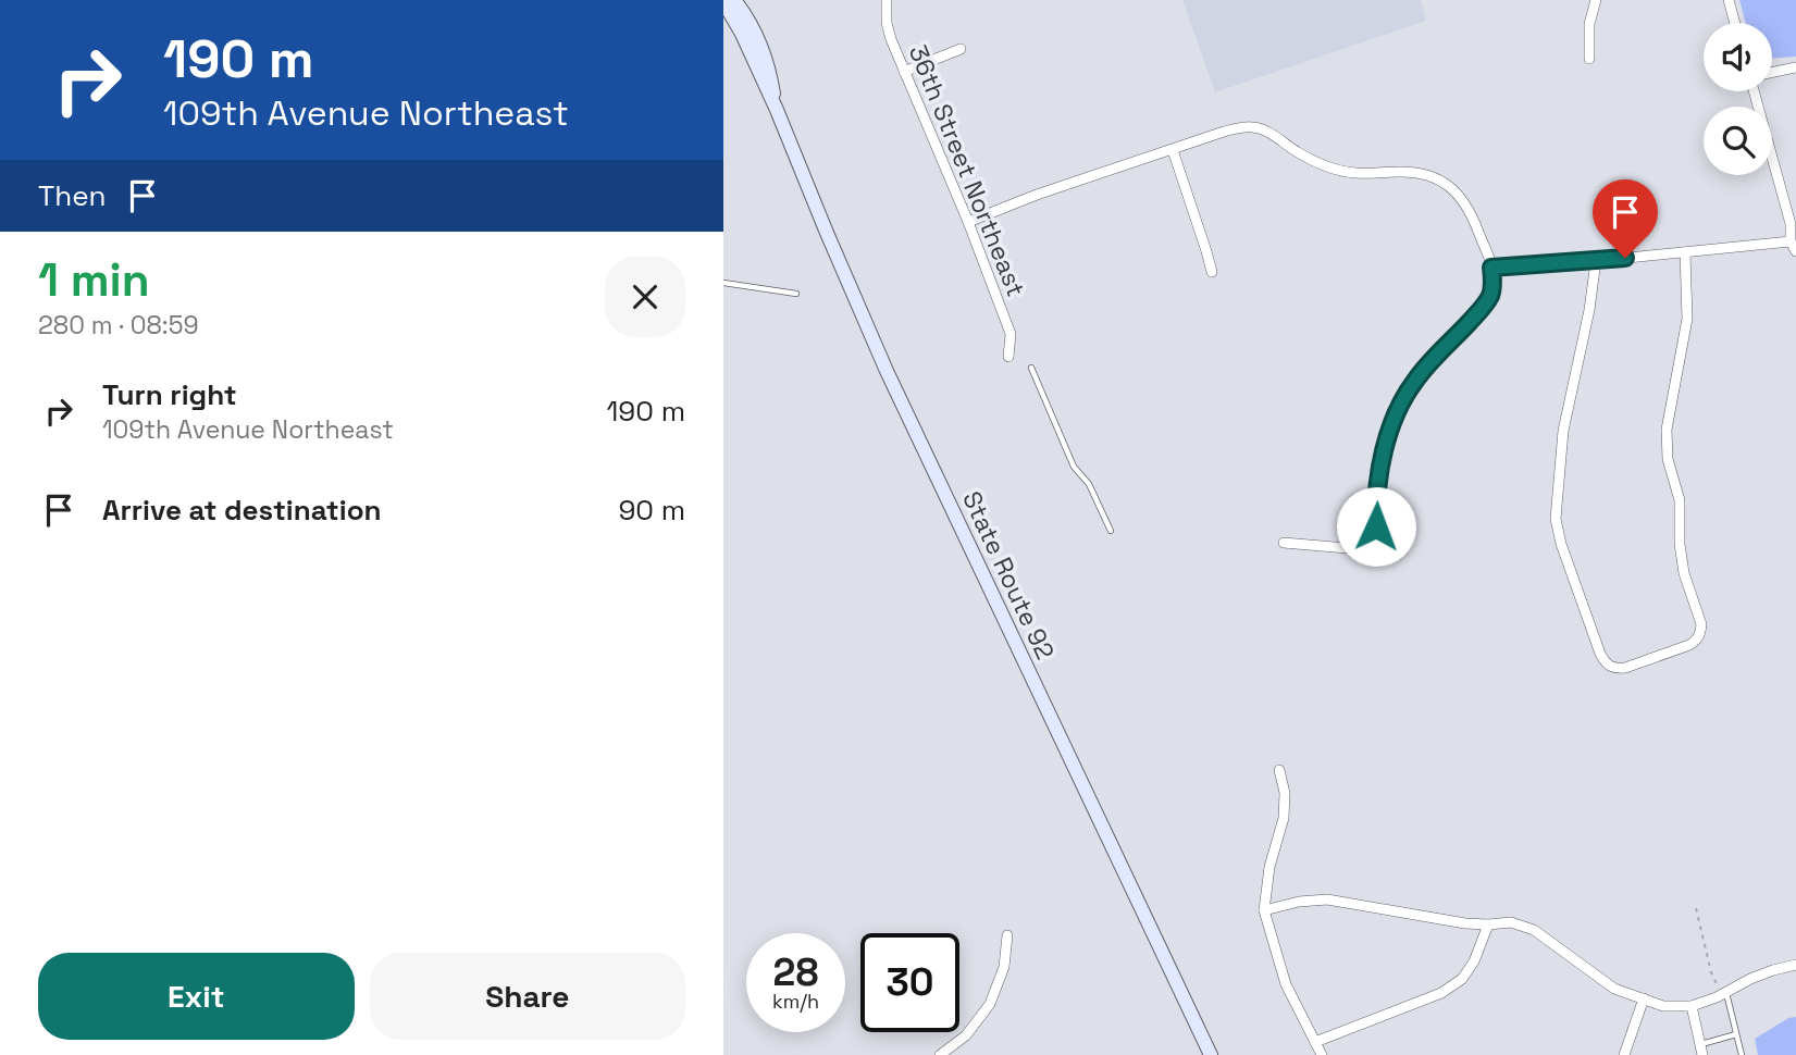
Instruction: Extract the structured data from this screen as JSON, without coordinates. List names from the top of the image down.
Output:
{
  "streets": {
    "main road": ["State Route 92"],
    "street": ["36th Street Northeast"]
  },
  "page": {
    "turn": ["190 m", "109th Avenue Northeast"],
    "then": "Then",
    "heading": ["1 min", "280 m · 08:59"],
    "list": [
      {
        "name": "Turn right",
        "note": "109th Avenue Northeast",
        "value": "190 m"
      },
      {
        "name": "Arrive at destination",
        "value": "90 m"
      }
    ],
    "speed": "28 km/h",
    "limit": "30",
    "buttons": ["Exit", "Share"]
  }
}
